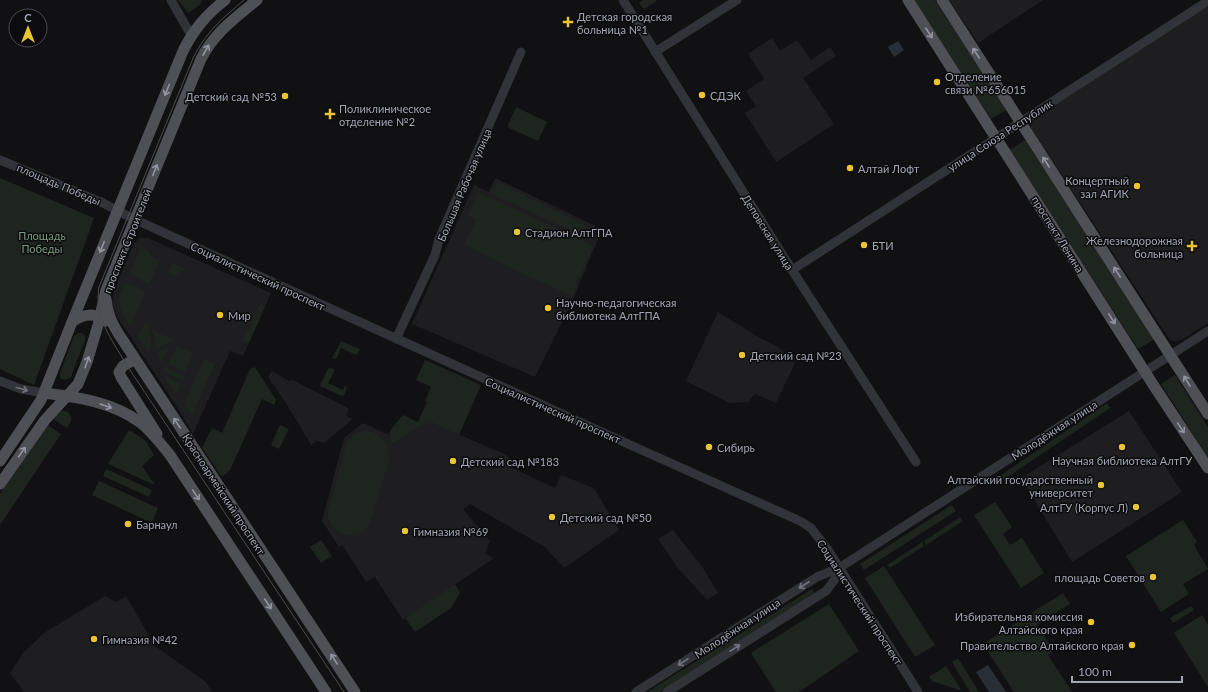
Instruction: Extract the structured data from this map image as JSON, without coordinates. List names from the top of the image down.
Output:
{
  "streets": {
    "main road": ["проспект Ленина", "проспект Строителей", "Красноармейский проспект"],
    "street": [
      "улица Союза Республик",
      "площадь Победы",
      "Большая Рабочая улица",
      "Деповская улица",
      "Социалистический проспект",
      "Молодёжная улица"
    ]
  },
  "crossings": [
    ["улица Союза Республик", "Деповская улица"],
    ["улица Союза Республик", "проспект Ленина"],
    ["площадь Победы", "проспект Строителей"],
    ["площадь Победы", "Социалистический проспект"],
    ["Большая Рабочая улица", "Социалистический проспект"],
    ["проспект Ленина", "Молодёжная улица"],
    ["проспект Строителей", "Социалистический проспект"],
    ["проспект Строителей", "Красноармейский проспект"],
    ["Социалистический проспект", "Молодёжная улица"]
  ],
  "parks": ["Площадь Победы"],
  "places": {
    "health": ["Детская городская больница №1", "Поликлиническое отделение №2", "Железнодорожная больница"],
    "other": [
      "Отделение связи №656015",
      "СДЭК",
      "Детский сад №53",
      "Алтай Лофт",
      "Концертный зал АГИК",
      "Стадион АлтГПА",
      "БТИ",
      "Научно-педагогическая библиотека АлтГПА",
      "Мир",
      "Детский сад №23",
      "Сибирь",
      "Научная библиотека АлтГУ",
      "Детский сад №183",
      "Алтайский государственный университет",
      "АлтГУ (Корпус Л)",
      "Детский сад №50",
      "Барнаул",
      "Гимназия №69",
      "площадь Советов",
      "Избирательная комиссия Алтайского края",
      "Гимназия №42",
      "Правительство Алтайского края"
    ]
  },
  "scale_bar": "100 m",
  "north": "top"
}
